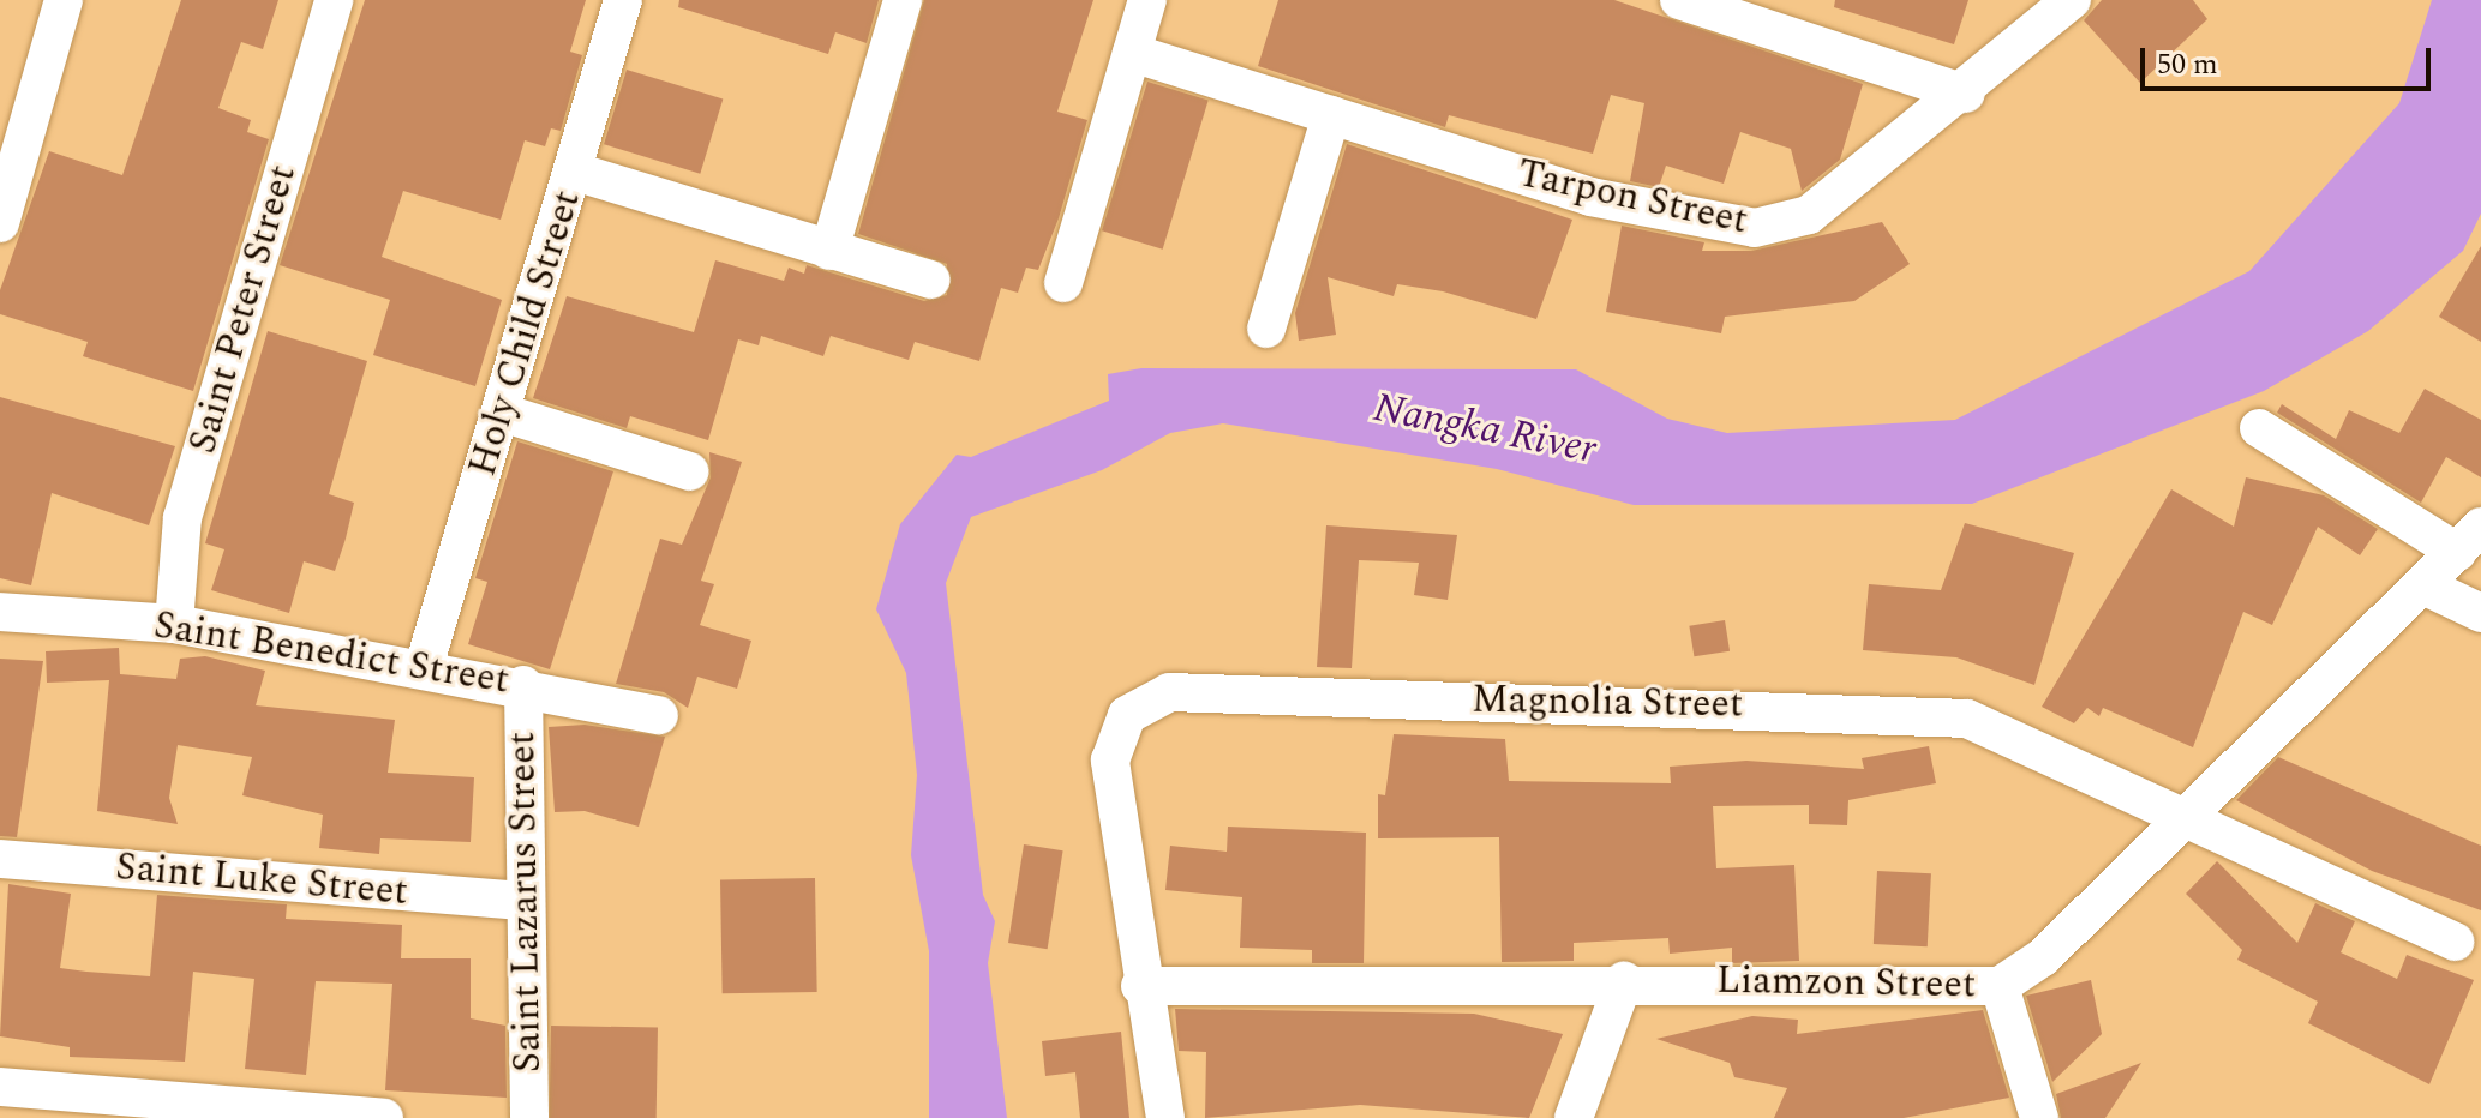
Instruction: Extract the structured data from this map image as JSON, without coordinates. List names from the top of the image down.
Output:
{
  "streets": {
    "street": [
      "Tarpon Street",
      "Saint Peter Street",
      "Holy Child Street",
      "Saint Benedict Street",
      "Magnolia Street",
      "Saint Luke Street",
      "Saint Lazarus Street",
      "Liamzon Street"
    ]
  },
  "crossings": [
    ["Saint Peter Street", "Saint Benedict Street"],
    ["Holy Child Street", "Saint Benedict Street"],
    ["Saint Benedict Street", "Saint Lazarus Street"],
    ["Magnolia Street", "Liamzon Street"],
    ["Saint Luke Street", "Saint Lazarus Street"]
  ],
  "water": ["Nangka River"],
  "scale_bar": "50 m"
}
